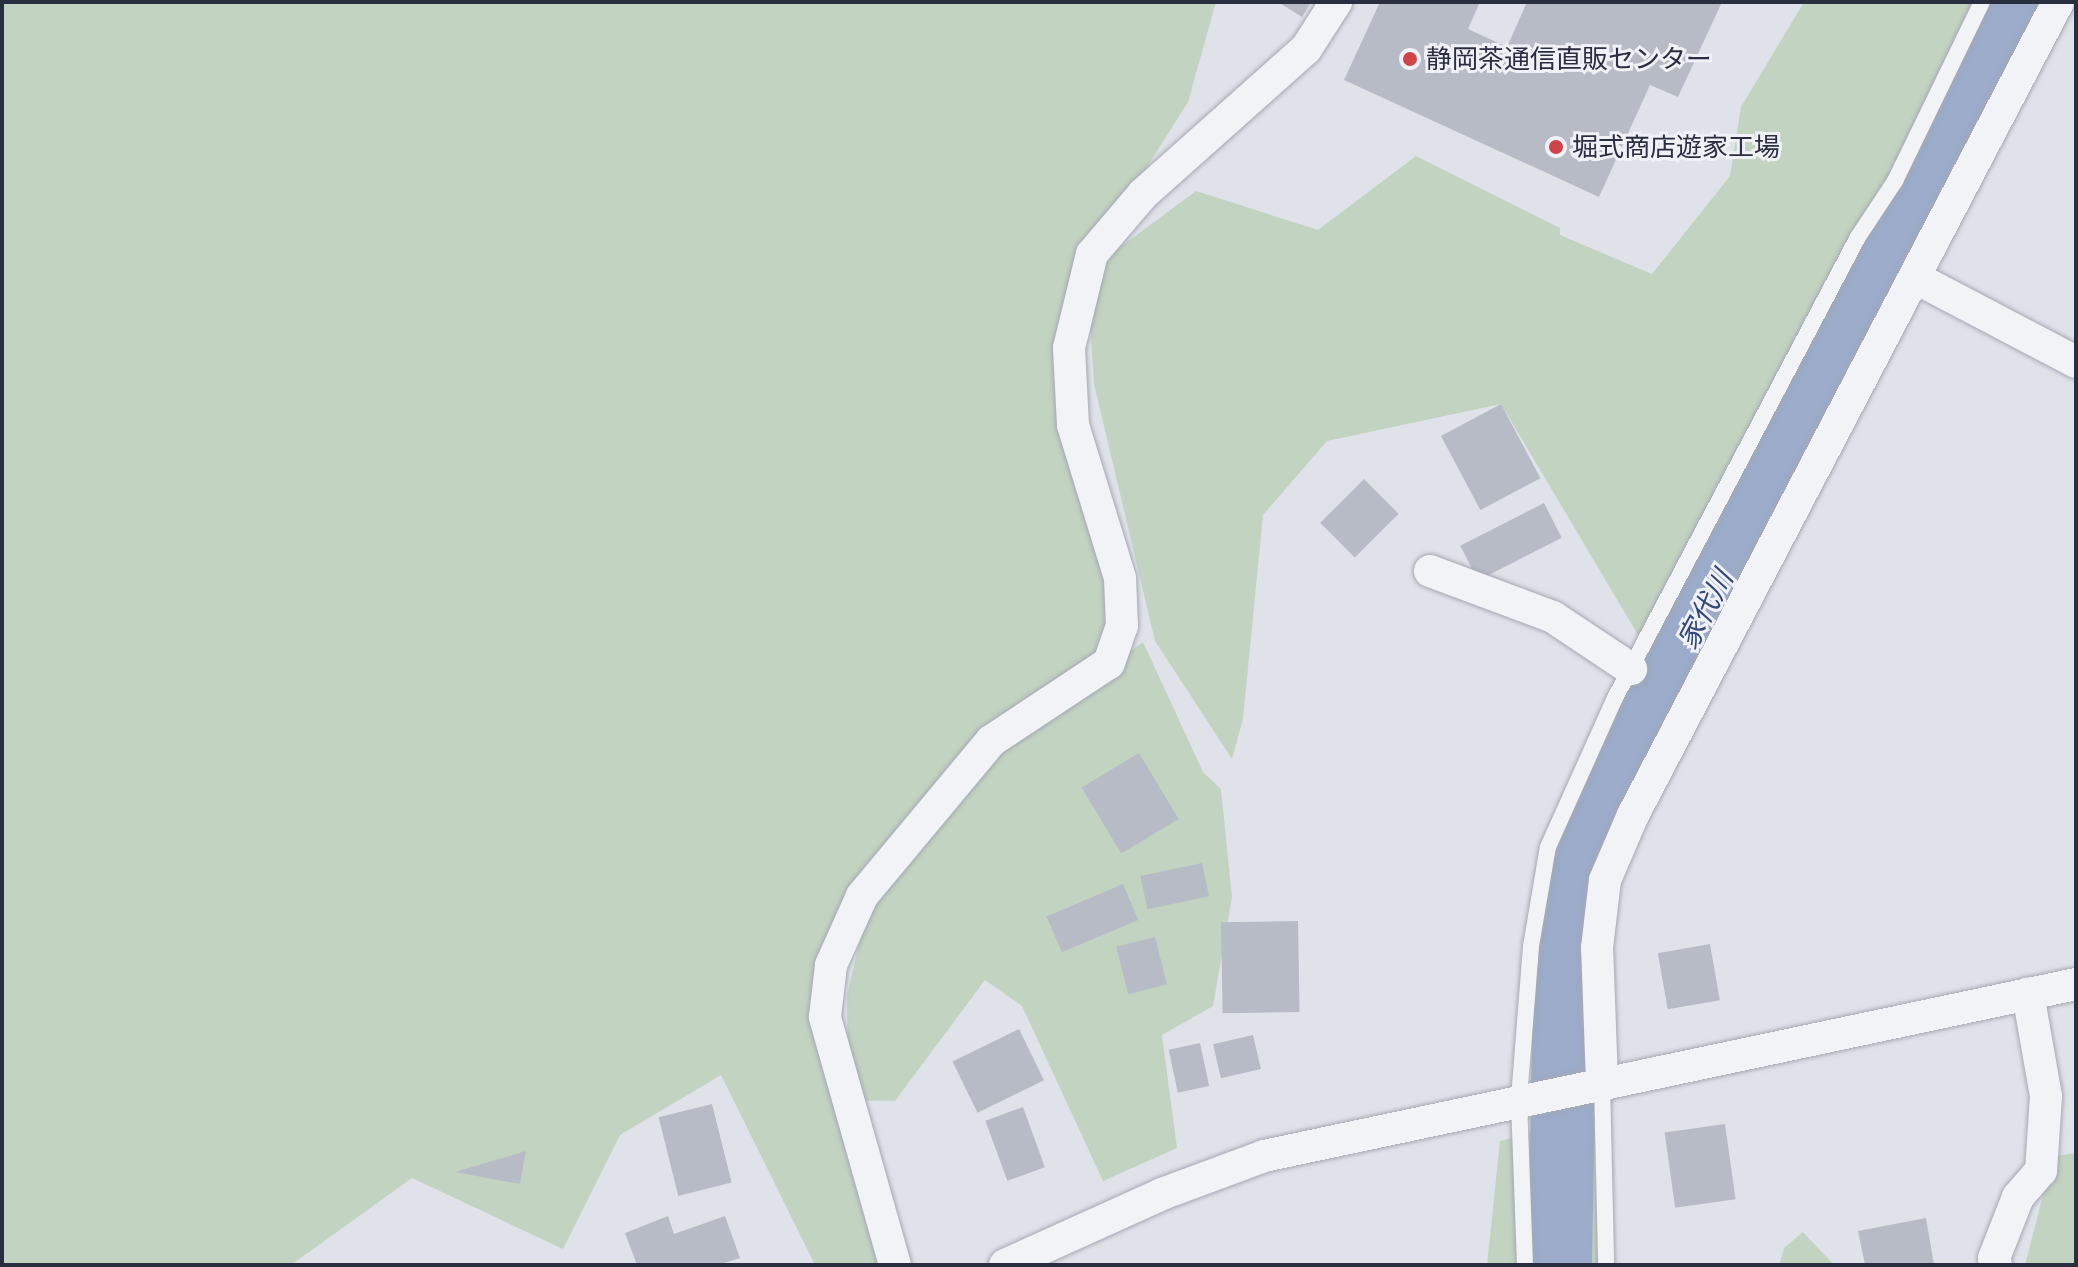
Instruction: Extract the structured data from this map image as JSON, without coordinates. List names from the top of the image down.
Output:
{
  "water": ["家代川"],
  "places": ["静岡茶通信直販センター", "堀式商店遊家工場"]
}
